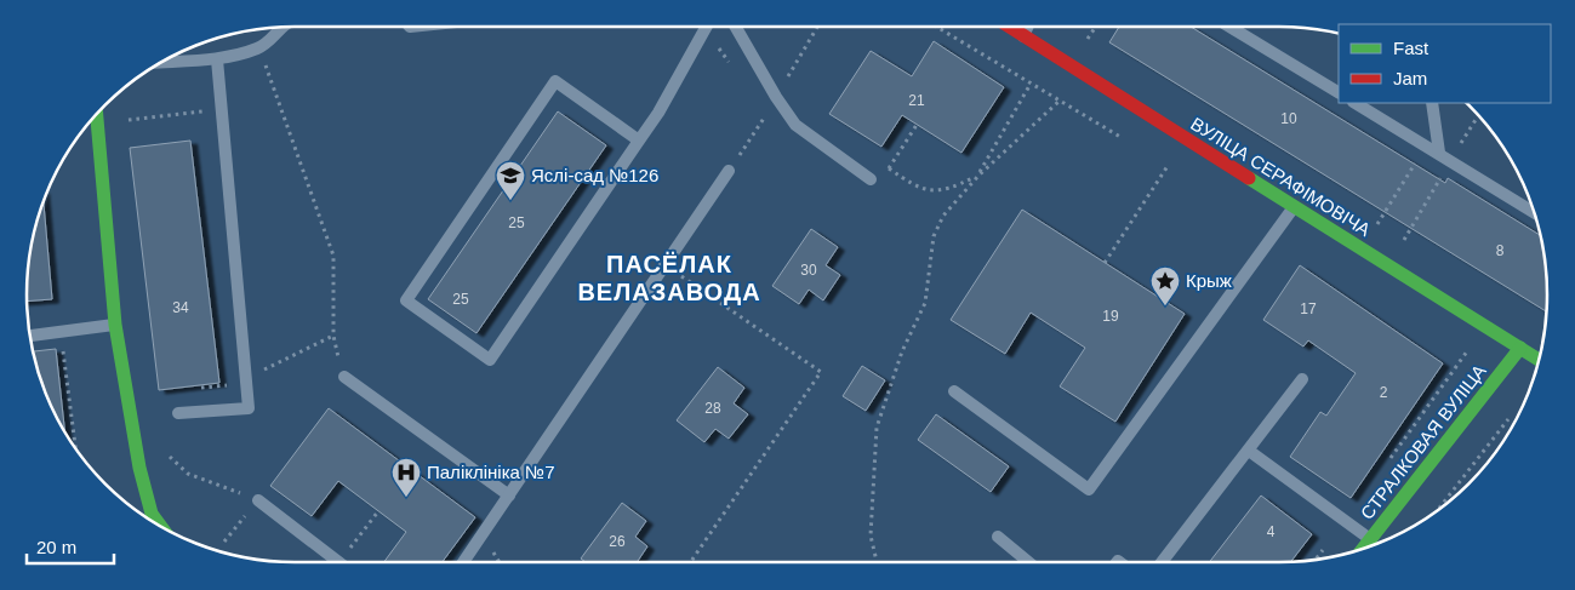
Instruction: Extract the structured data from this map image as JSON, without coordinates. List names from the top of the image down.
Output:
{
  "streets": {
    "street": ["ВУЛІЦА СЕРАФІМОВІЧА", "СТРАЛКОВАЯ ВУЛІЦА"]
  },
  "crossings": [
    ["ВУЛІЦА СЕРАФІМОВІЧА", "СТРАЛКОВАЯ ВУЛІЦА"]
  ],
  "districts": ["ПАСЁЛАК ВЕЛАЗАВОДА"],
  "places": {
    "school or university": ["Яслі-сад №126"],
    "place": ["Крыж"],
    "hospital": ["Паліклініка №7"]
  },
  "house_numbers": [
    "21",
    "10",
    "25",
    "8",
    "30",
    "25",
    "34",
    "17",
    "19",
    "2",
    "28",
    "4",
    "26"
  ],
  "legend": ["Fast", "Jam"],
  "scale_bar": "20 m"
}
